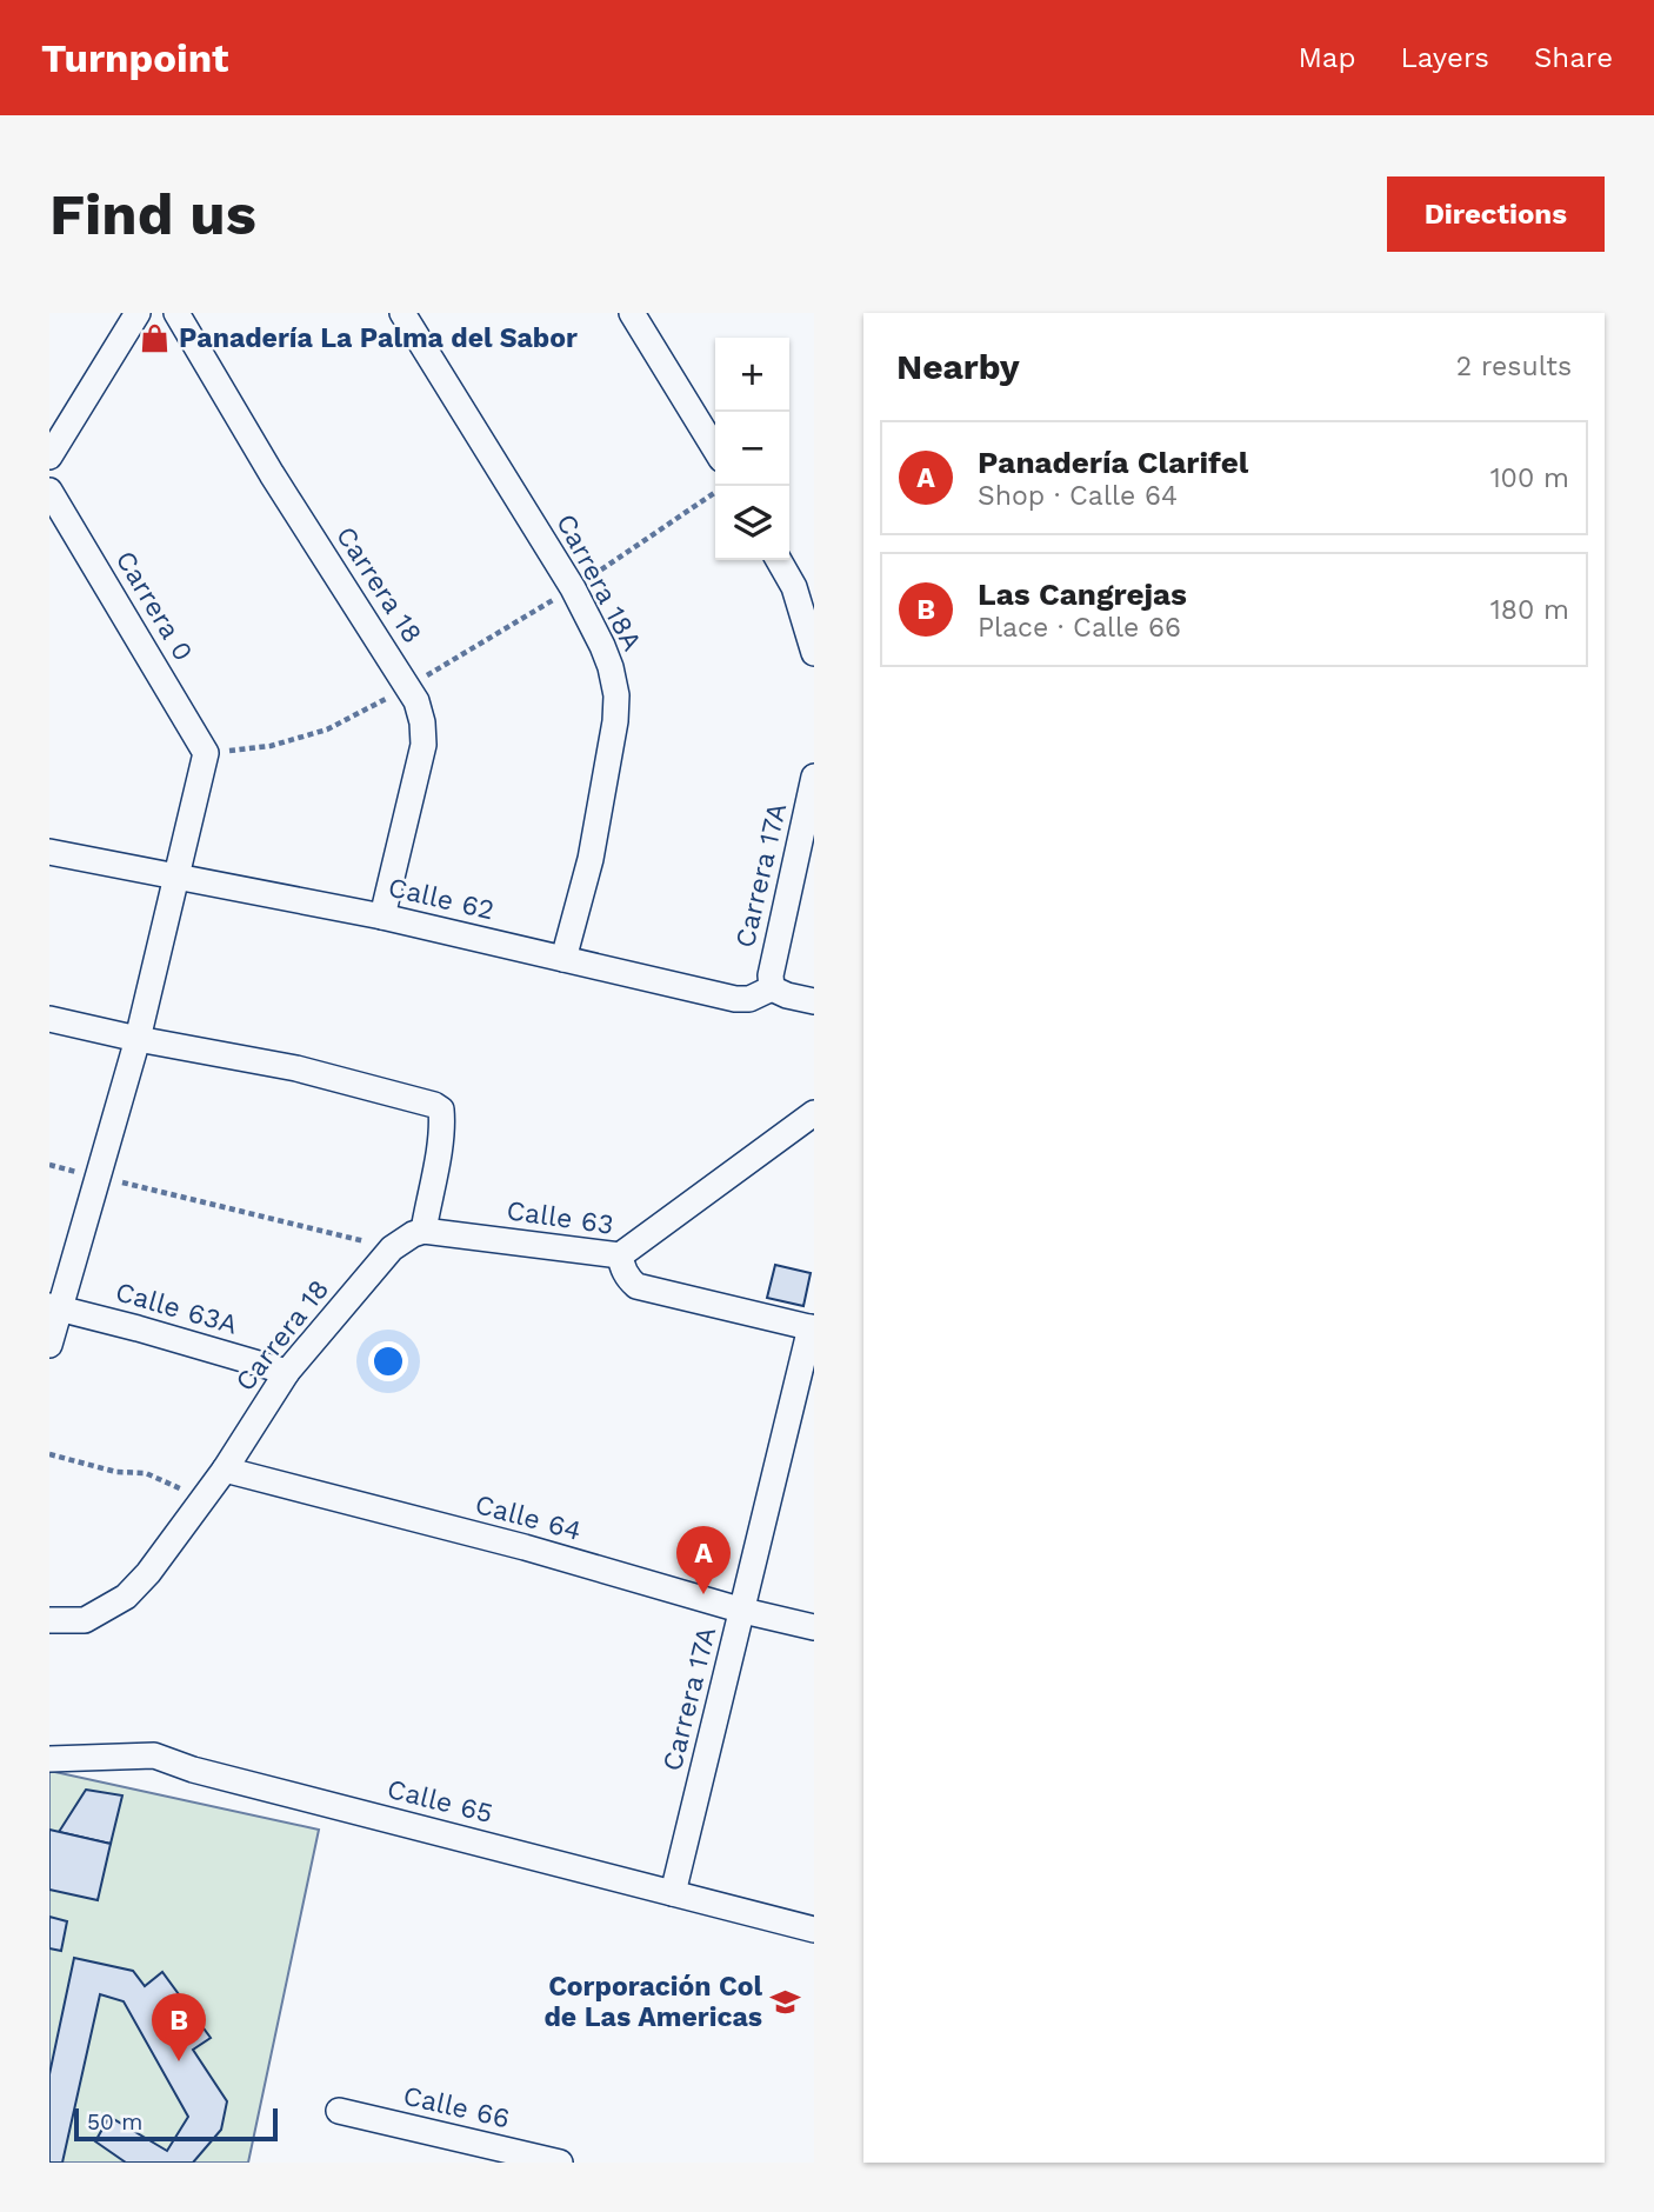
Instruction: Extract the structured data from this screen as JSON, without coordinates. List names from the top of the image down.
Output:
{
  "streets": {
    "street": [
      "Carrera 18A",
      "Carrera 18",
      "Carrera 0",
      "Carrera 17A",
      "Calle 62",
      "Calle 63",
      "Calle 63A",
      "Calle 64",
      "Calle 65",
      "Calle 66"
    ]
  },
  "crossings": [
    ["Carrera 18A", "Calle 62"],
    ["Carrera 18", "Calle 62"],
    ["Carrera 18", "Calle 63"],
    ["Carrera 18", "Calle 63A"],
    ["Carrera 18", "Calle 64"],
    ["Carrera 17A", "Calle 62"],
    ["Carrera 17A", "Calle 63"],
    ["Carrera 17A", "Calle 64"],
    ["Carrera 17A", "Calle 65"]
  ],
  "places": {
    "shop": ["Panadería La Palma del Sabor"],
    "school or university": ["Corporación Col de Las Americas"]
  },
  "scale_bar": "50 m",
  "page": {
    "header": "Turnpoint",
    "nav": ["Map", "Layers", "Share"],
    "buttons": "Directions",
    "title": "Find us",
    "heading": ["Nearby", "2 results"],
    "map_buttons": ["+", "−"],
    "list": [
      {
        "mark": "A",
        "name": "Panadería Clarifel",
        "note": "Shop · Calle 64",
        "value": "100 m"
      },
      {
        "mark": "B",
        "name": "Las Cangrejas",
        "note": "Place · Calle 66",
        "value": "180 m"
      }
    ],
    "pins": ["A", "B"],
    "scale": "50 m"
  }
}
